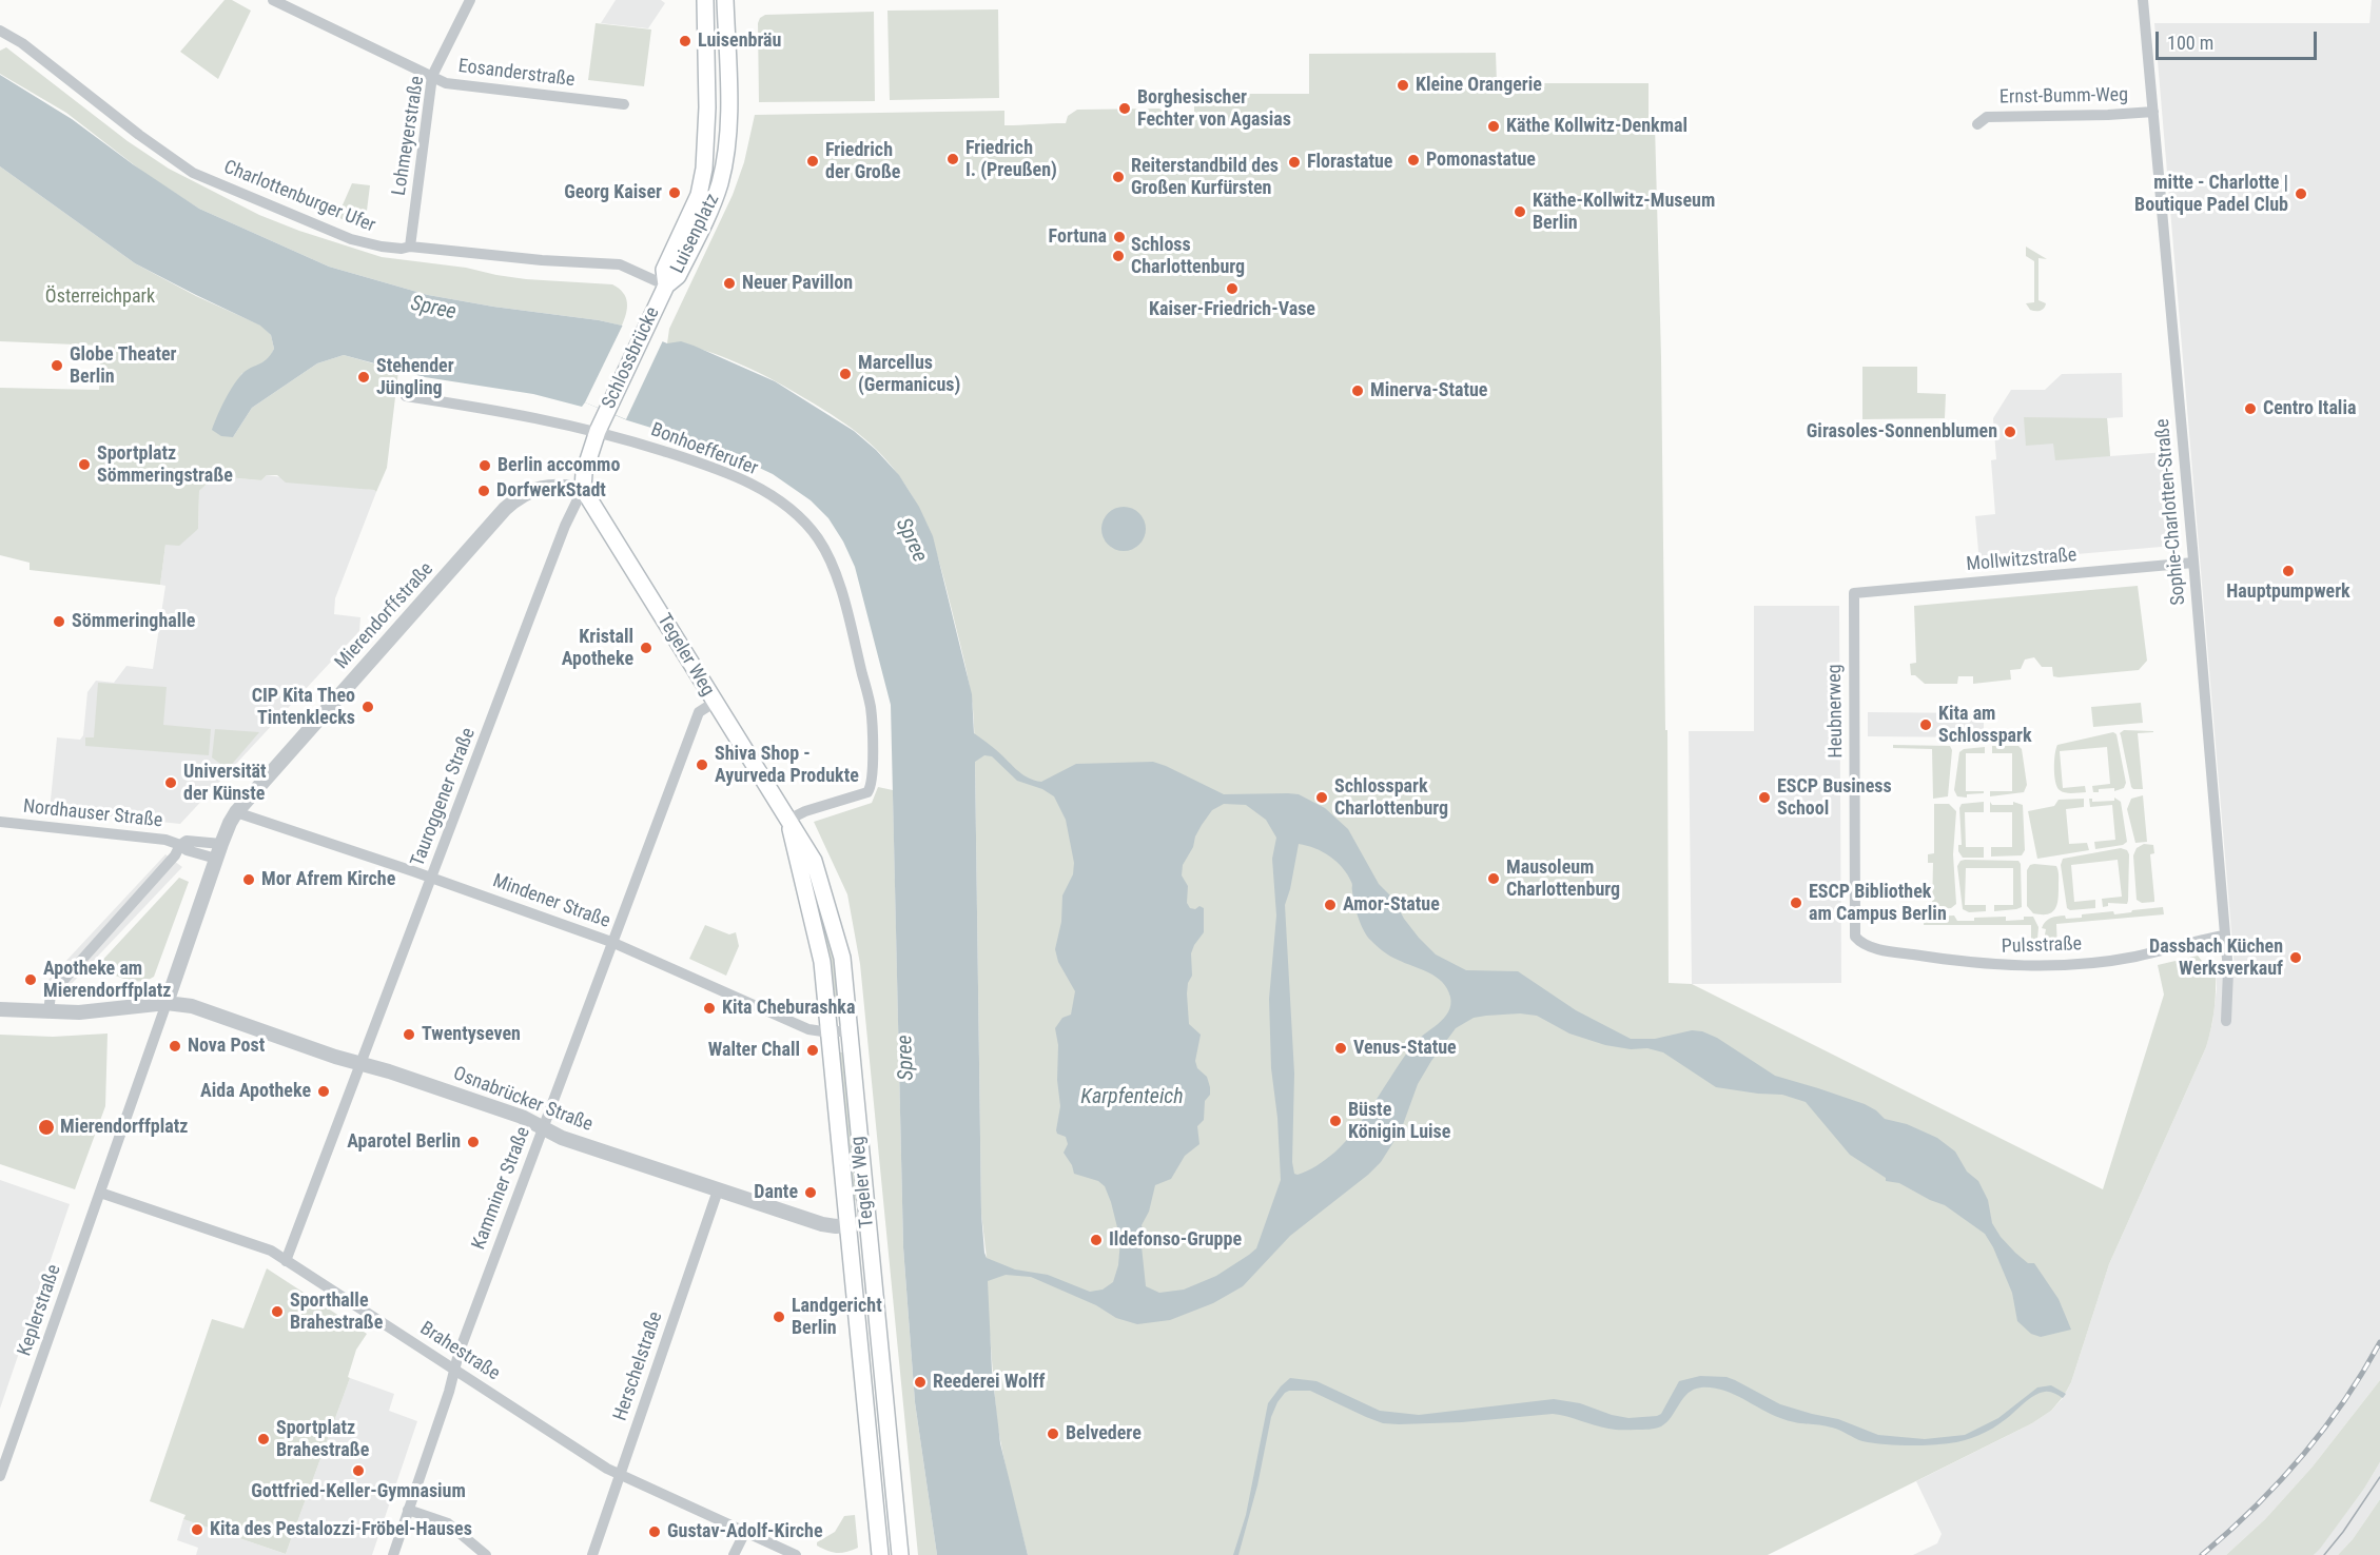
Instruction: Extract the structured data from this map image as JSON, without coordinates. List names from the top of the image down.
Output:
{
  "streets": {
    "main road": ["Luisenplatz", "Schlossbrücke", "Tegeler Weg"],
    "street": [
      "Eosanderstraße",
      "Ernst-Bumm-Weg",
      "Lohmeyerstraße",
      "Charlottenburger Ufer",
      "Bonhoefferufer",
      "Sophie-Charlotten-Straße",
      "Mollwitzstraße",
      "Mierendorffstraße",
      "Heubnerweg",
      "Tauroggener Straße",
      "Nordhauser Straße",
      "Mindener Straße",
      "Pulsstraße",
      "Osnabrücker Straße",
      "Kamminer Straße",
      "Keplerstraße",
      "Brahestraße",
      "Herschelstraße"
    ]
  },
  "crossings": [
    ["Eosanderstraße", "Lohmeyerstraße"],
    ["Ernst-Bumm-Weg", "Sophie-Charlotten-Straße"],
    ["Lohmeyerstraße", "Charlottenburger Ufer"],
    ["Charlottenburger Ufer", "Luisenplatz"],
    ["Charlottenburger Ufer", "Schlossbrücke"],
    ["Luisenplatz", "Schlossbrücke"],
    ["Schlossbrücke", "Bonhoefferufer"],
    ["Schlossbrücke", "Mierendorffstraße"],
    ["Schlossbrücke", "Tegeler Weg"],
    ["Schlossbrücke", "Tauroggener Straße"],
    ["Bonhoefferufer", "Tegeler Weg"],
    ["Sophie-Charlotten-Straße", "Mollwitzstraße"],
    ["Sophie-Charlotten-Straße", "Pulsstraße"],
    ["Mollwitzstraße", "Heubnerweg"],
    ["Mierendorffstraße", "Tegeler Weg"],
    ["Mierendorffstraße", "Tauroggener Straße"],
    ["Mierendorffstraße", "Mindener Straße"],
    ["Tegeler Weg", "Tauroggener Straße"],
    ["Tegeler Weg", "Mindener Straße"],
    ["Tegeler Weg", "Osnabrücker Straße"],
    ["Tegeler Weg", "Kamminer Straße"],
    ["Heubnerweg", "Pulsstraße"],
    ["Tauroggener Straße", "Mindener Straße"],
    ["Tauroggener Straße", "Osnabrücker Straße"],
    ["Tauroggener Straße", "Brahestraße"],
    ["Mindener Straße", "Kamminer Straße"],
    ["Osnabrücker Straße", "Kamminer Straße"],
    ["Osnabrücker Straße", "Herschelstraße"],
    ["Kamminer Straße", "Brahestraße"],
    ["Keplerstraße", "Brahestraße"],
    ["Brahestraße", "Herschelstraße"]
  ],
  "water": ["Spree", "Karpfenteich"],
  "parks": ["Österreichpark"],
  "places": [
    "Luisenbräu",
    "Kleine Orangerie",
    "Borghesischer Fechter von Agasias",
    "Käthe Kollwitz-Denkmal",
    "Friedrich I. (Preußen)",
    "Pomonastatue",
    "Friedrich der Große",
    "Florastatue",
    "Reiterstandbild des Großen Kurfürsten",
    "Georg Kaiser",
    "mitte - Charlotte | Boutique Padel Club",
    "Käthe-Kollwitz-Museum Berlin",
    "Fortuna",
    "Schloss Charlottenburg",
    "Neuer Pavillon",
    "Kaiser-Friedrich-Vase",
    "Globe Theater Berlin",
    "Marcellus (Germanicus)",
    "Stehender Jüngling",
    "Minerva-Statue",
    "Centro Italia",
    "Girasoles-Sonnenblumen",
    "Sportplatz Sömmeringstraße",
    "Berlin accommo",
    "DorfwerkStadt",
    "Hauptpumpwerk",
    "Sömmeringhalle",
    "Kristall Apotheke",
    "CIP Kita Theo Tintenklecks",
    "Kita am Schlosspark",
    "Shiva Shop - Ayurveda Produkte",
    "Universität der Künste",
    "Schlosspark Charlottenburg",
    "ESCP Business School",
    "Mausoleum Charlottenburg",
    "Mor Afrem Kirche",
    "ESCP Bibliothek am Campus Berlin",
    "Amor-Statue",
    "Dassbach Küchen Werksverkauf",
    "Apotheke am Mierendorffplatz",
    "Kita Cheburashka",
    "Twentyseven",
    "Nova Post",
    "Venus-Statue",
    "Walter Chall",
    "Aida Apotheke",
    "Büste Königin Luise",
    "Mierendorffplatz",
    "Aparotel Berlin",
    "Dante",
    "Ildefonso-Gruppe",
    "Sporthalle Brahestraße",
    "Landgericht Berlin",
    "Reederei Wolff",
    "Belvedere",
    "Sportplatz Brahestraße",
    "Gottfried-Keller-Gymnasium",
    "Kita des Pestalozzi-Fröbel-Hauses",
    "Gustav-Adolf-Kirche"
  ],
  "scale_bar": "100 m"
}
